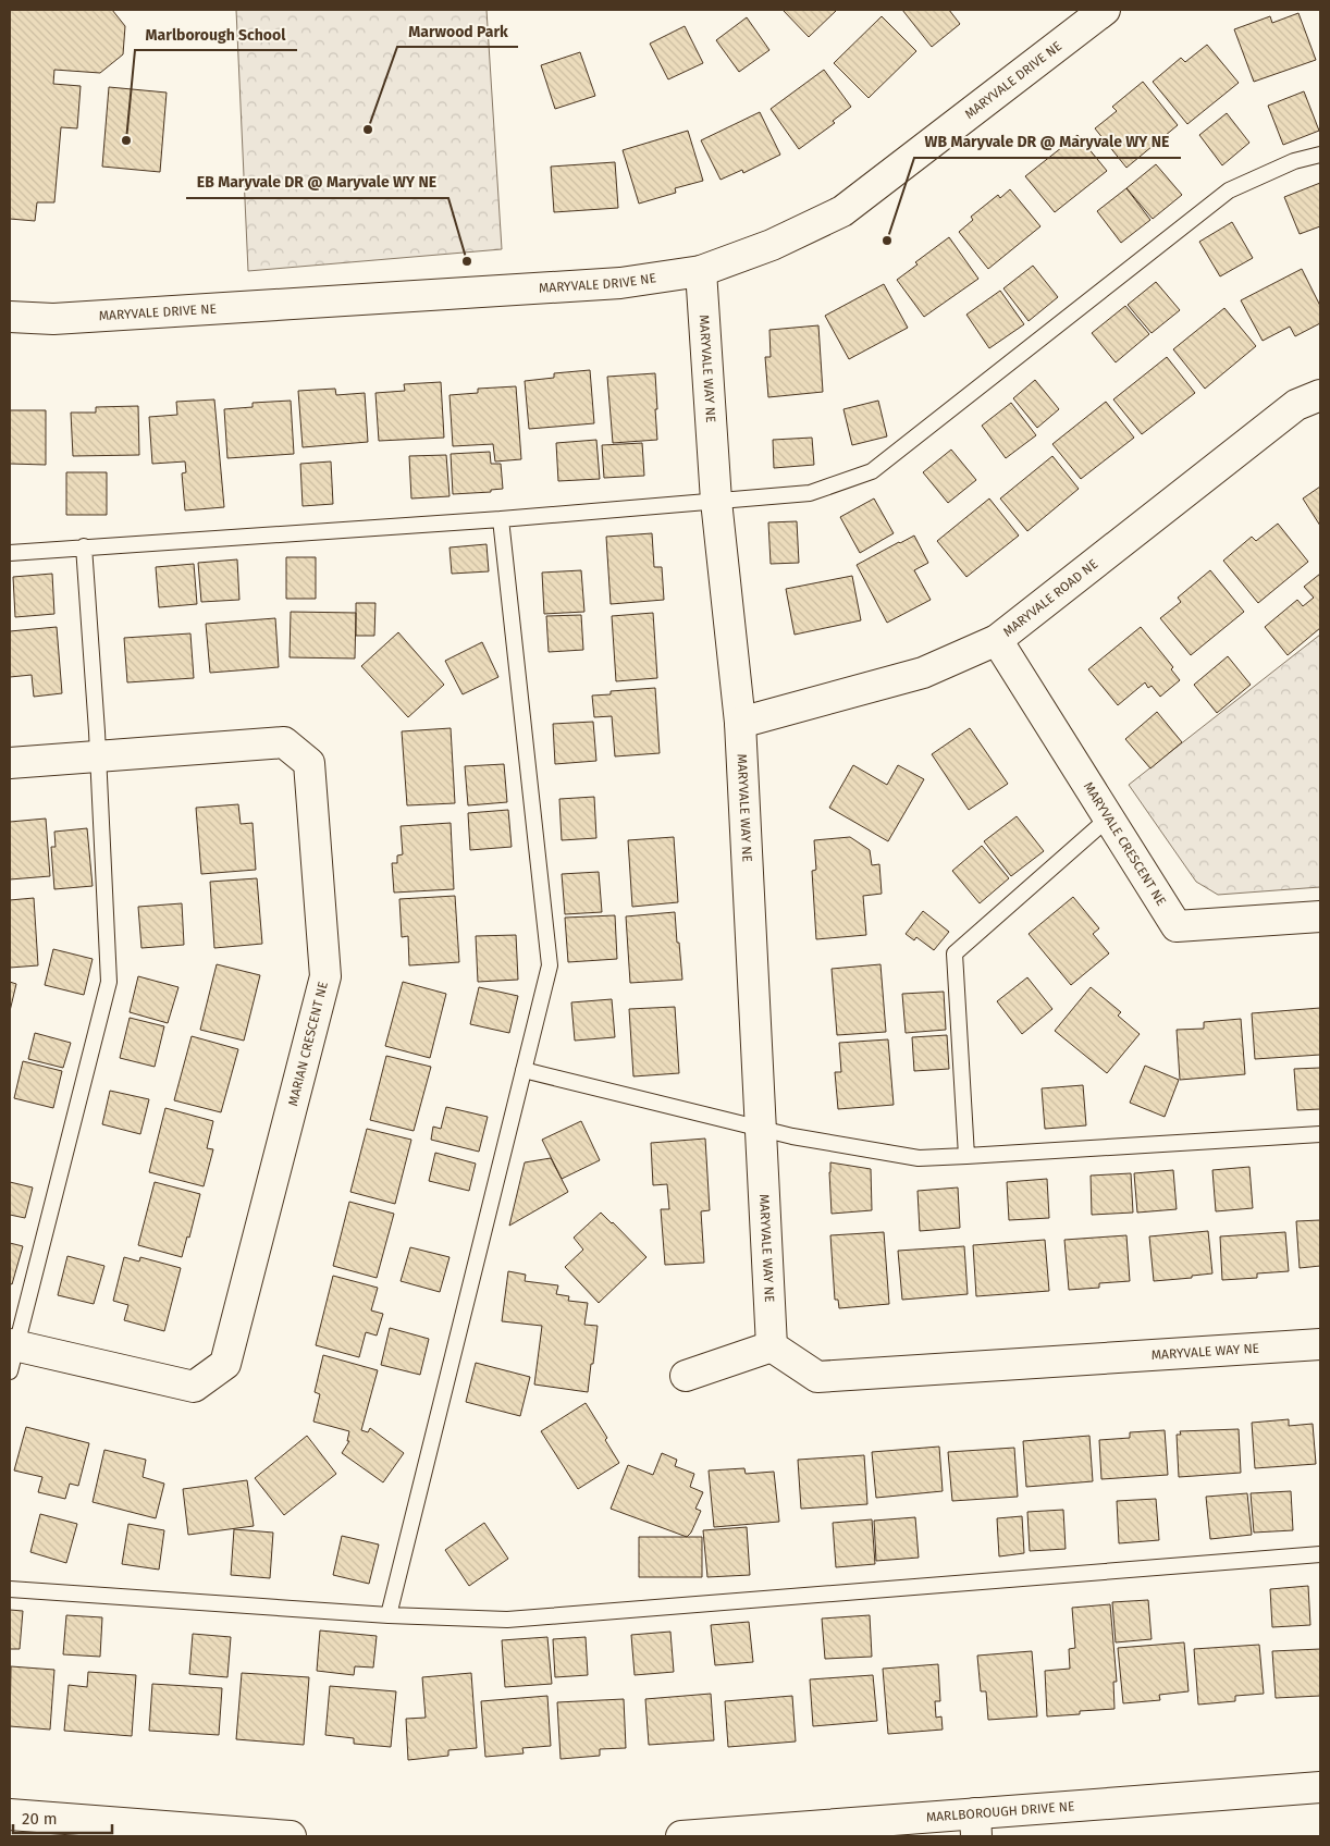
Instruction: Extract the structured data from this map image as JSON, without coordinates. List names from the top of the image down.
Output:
{
  "streets": {
    "street": [
      "MARYVALE DRIVE NE",
      "MARYVALE WAY NE",
      "MARYVALE ROAD NE",
      "MARYVALE CRESCENT NE",
      "MARIAN CRESCENT NE",
      "MARLBOROUGH DRIVE NE"
    ]
  },
  "crossings": [
    ["MARYVALE DRIVE NE", "MARYVALE WAY NE"],
    ["MARYVALE WAY NE", "MARYVALE ROAD NE"],
    ["MARYVALE ROAD NE", "MARYVALE CRESCENT NE"]
  ],
  "places": [
    "Marwood Park",
    "Marlborough School",
    "WB Maryvale DR @ Maryvale WY NE",
    "EB Maryvale DR @ Maryvale WY NE"
  ],
  "scale_bar": "20 m"
}
